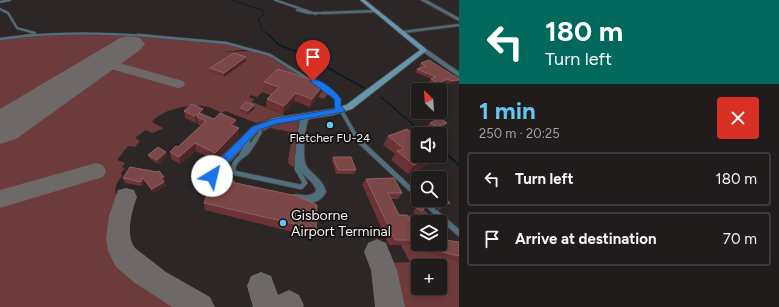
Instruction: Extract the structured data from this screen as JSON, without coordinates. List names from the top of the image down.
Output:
{
  "places": ["Fletcher FU-24", "Gisborne Airport Terminal"],
  "north": "top left",
  "page": {
    "turn": ["180 m", "Turn left"],
    "map_buttons": "+",
    "heading": ["1 min", "250 m · 20:25"],
    "list": [
      {
        "name": "Turn left",
        "value": "180 m"
      },
      {
        "name": "Arrive at destination",
        "value": "70 m"
      }
    ]
  }
}
